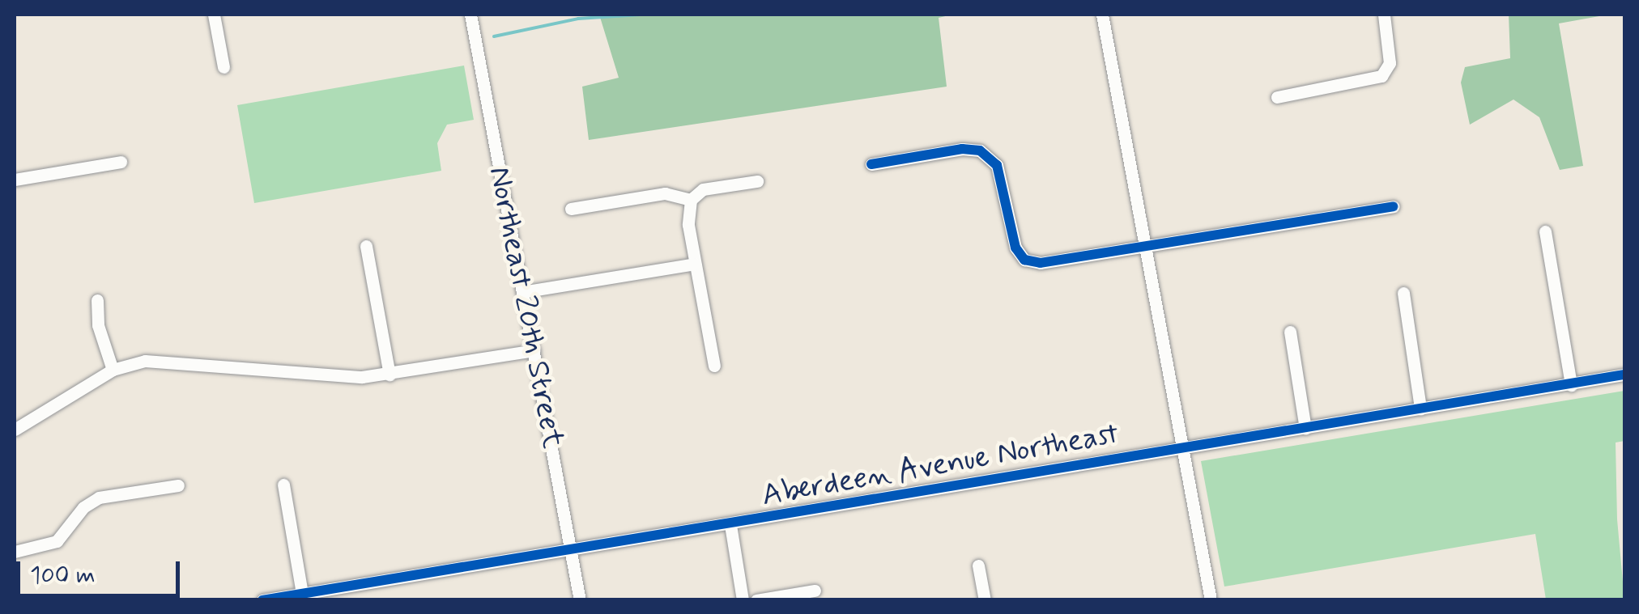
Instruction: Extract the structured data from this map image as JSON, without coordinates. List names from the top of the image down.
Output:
{
  "streets": {
    "street": ["Northeast 20th Street", "Aberdeen Avenue Northeast"]
  },
  "crossings": [
    ["Northeast 20th Street", "Aberdeen Avenue Northeast"]
  ],
  "scale_bar": "100 m"
}
